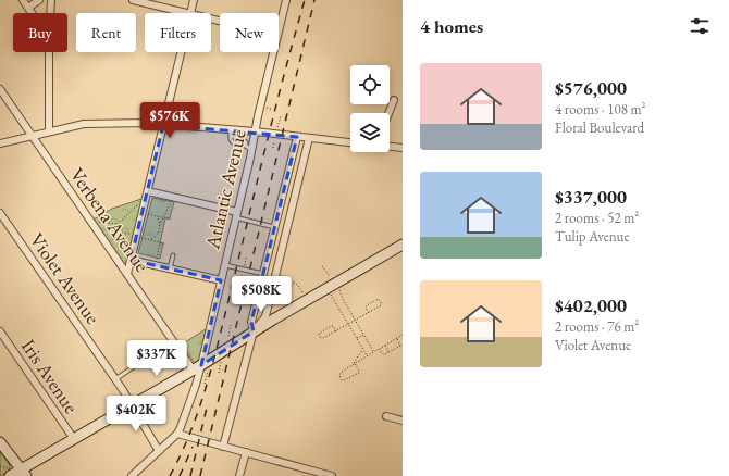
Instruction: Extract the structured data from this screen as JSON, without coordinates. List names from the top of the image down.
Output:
{
  "streets": {
    "street": [
      "Atlantic Avenue",
      "Verbena Avenue",
      "Violet Avenue",
      "Iris Avenue"
    ]
  },
  "crossings": [
    ["Atlantic Avenue", "Verbena Avenue"]
  ],
  "page": {
    "heading": "4 homes",
    "chip": [
      "Buy",
      "Rent",
      "Filters",
      "New"
    ],
    "list": [
      {
        "name": "$576,000",
        "note": "4 rooms · 108 m² · Floral Boulevard"
      },
      {
        "name": "$337,000",
        "note": "2 rooms · 52 m² · Tulip Avenue"
      },
      {
        "name": "$402,000",
        "note": "2 rooms · 76 m² · Violet Avenue"
      }
    ],
    "price": [
      "$576K",
      "$508K",
      "$337K",
      "$402K"
    ]
  }
}
